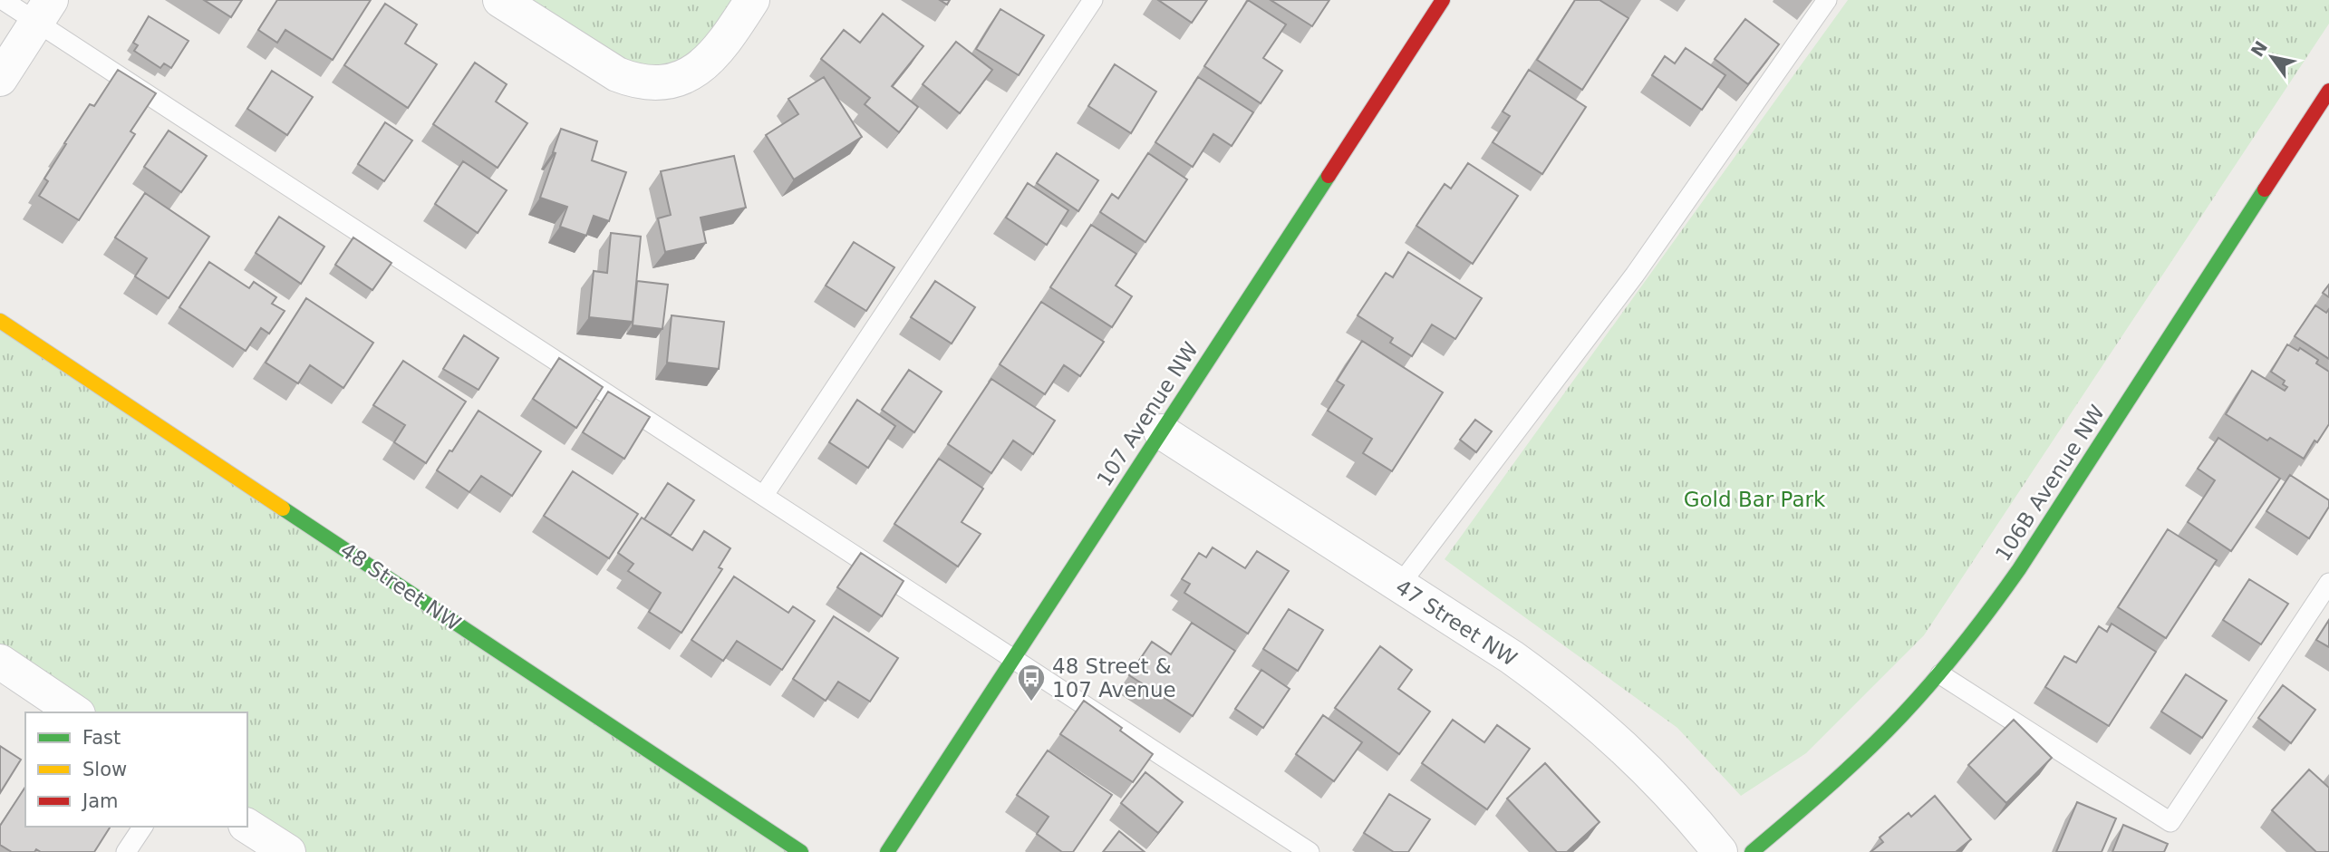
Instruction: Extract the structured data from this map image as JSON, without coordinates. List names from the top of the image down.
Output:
{
  "streets": {
    "street": [
      "107 Avenue NW",
      "106B Avenue NW",
      "48 Street NW",
      "47 Street NW"
    ]
  },
  "crossings": [
    ["107 Avenue NW", "47 Street NW"]
  ],
  "parks": ["Gold Bar Park"],
  "places": {
    "bus stop": ["48 Street & 107 Avenue"]
  },
  "legend": ["Fast", "Slow", "Jam"],
  "north": "top left"
}
